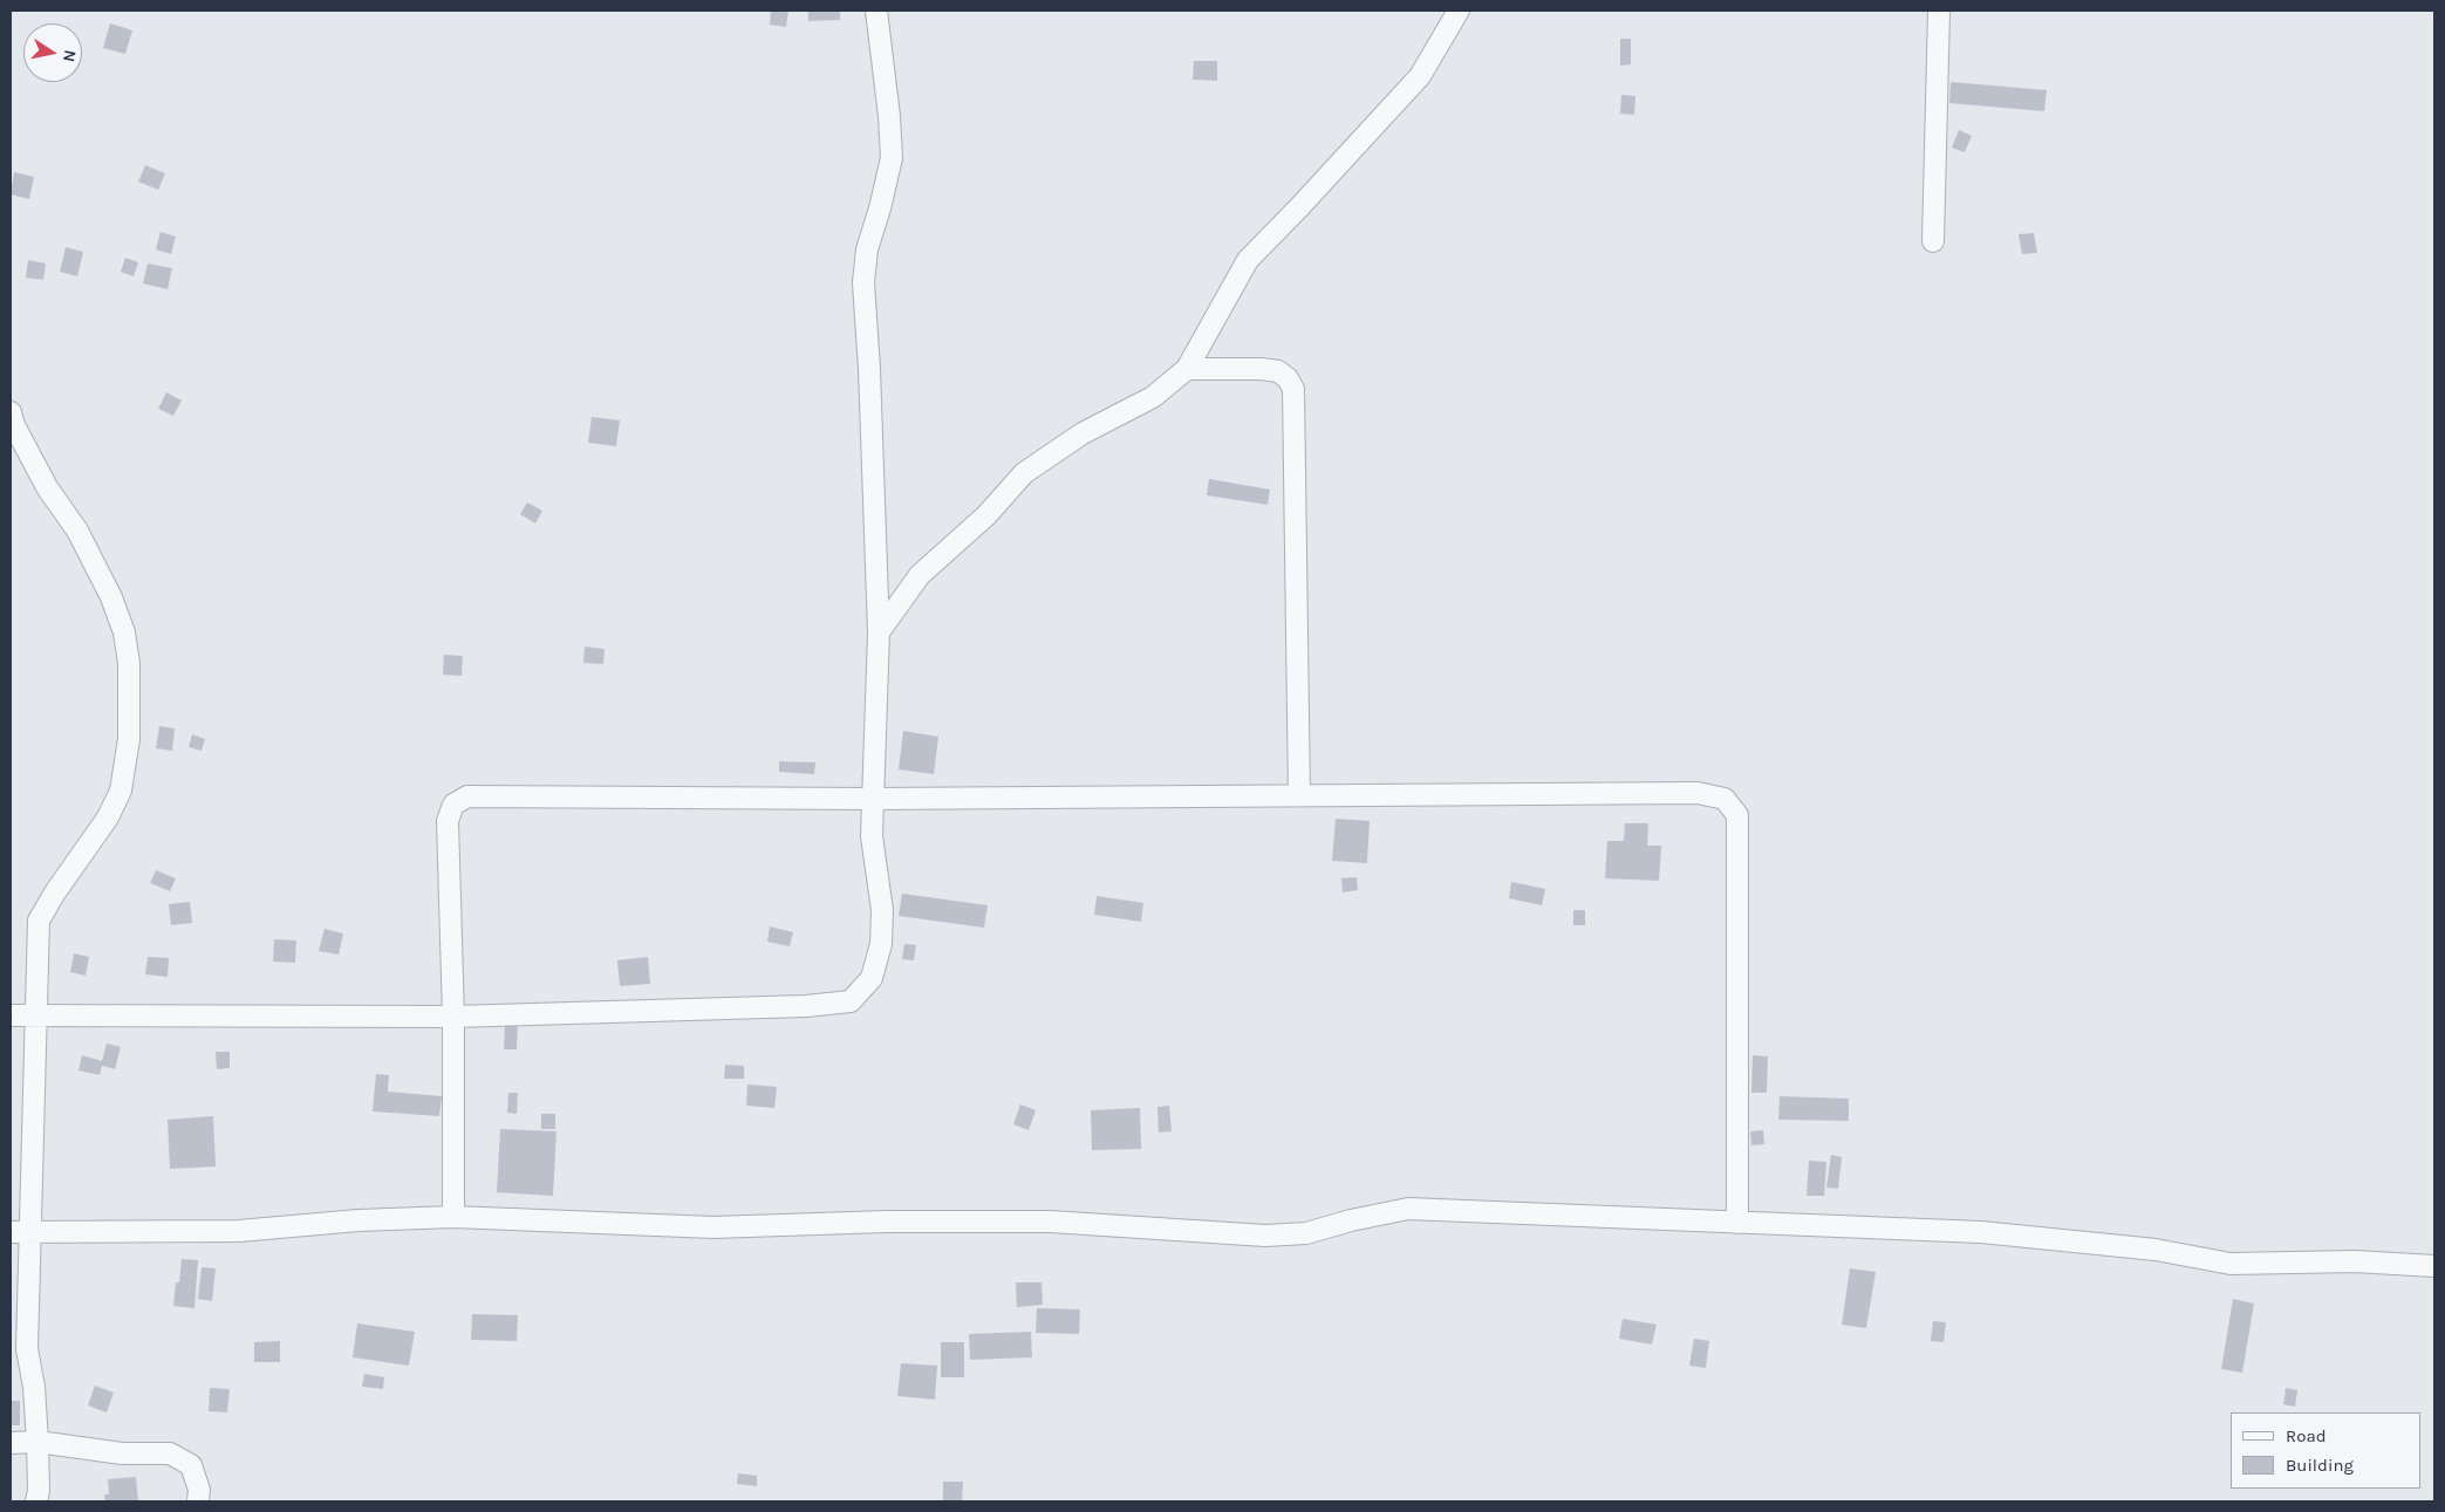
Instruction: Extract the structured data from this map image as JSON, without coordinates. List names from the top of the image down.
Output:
{
  "legend": ["Road", "Building"],
  "north": "right"
}
